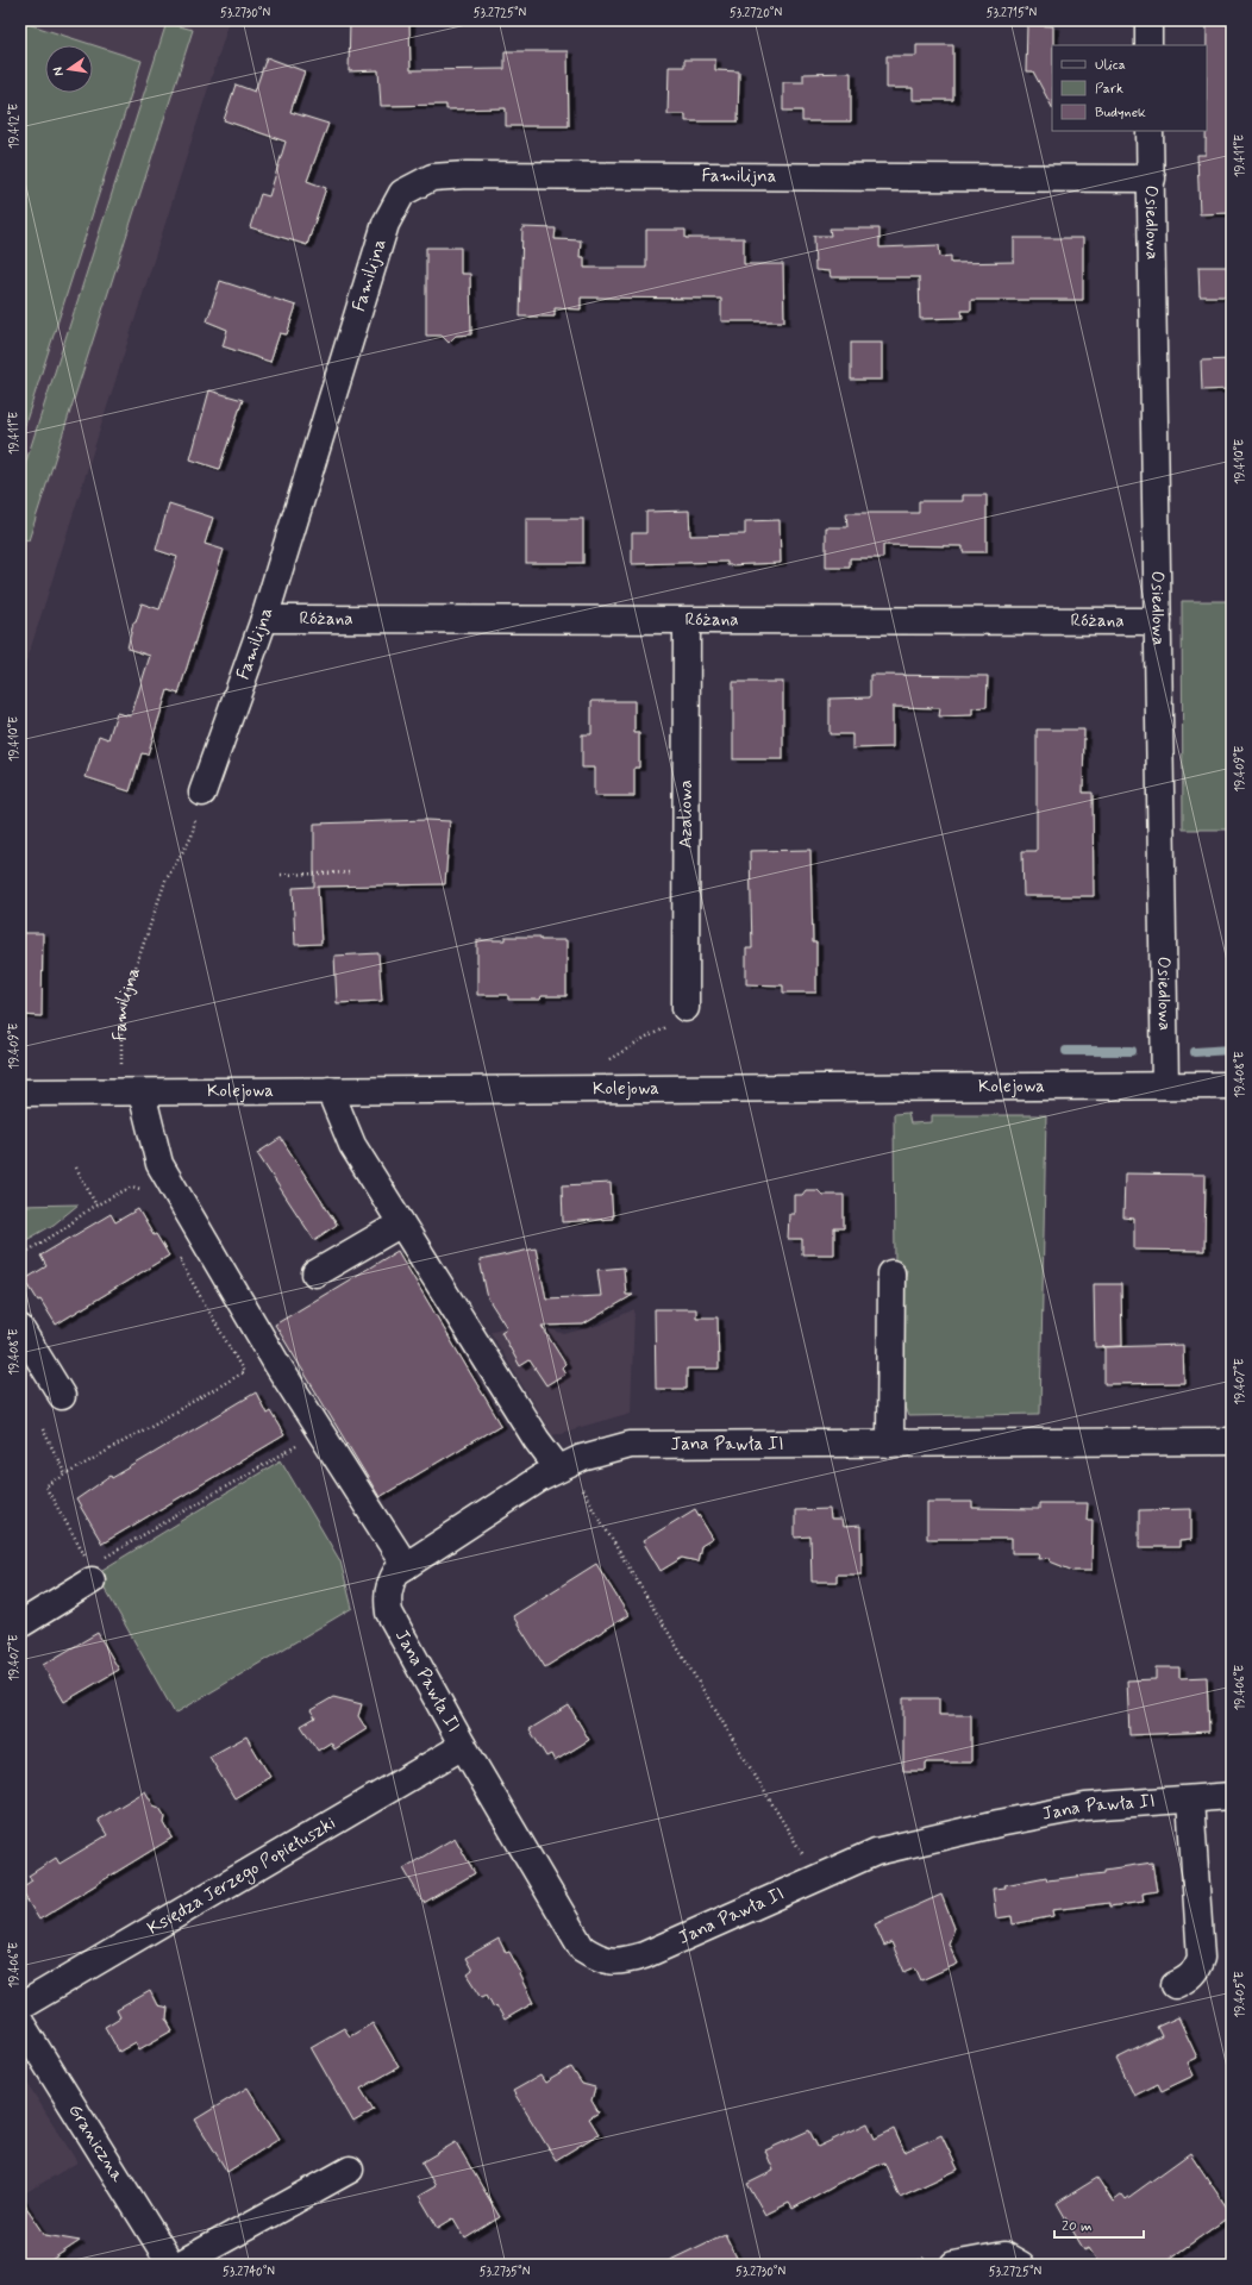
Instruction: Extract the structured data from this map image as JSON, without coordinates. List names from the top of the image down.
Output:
{
  "streets": {
    "street": [
      "Familijna",
      "Osiedlowa",
      "Różana",
      "Azaliowa",
      "Kolejowa",
      "Jana Pawła II",
      "Księdza Jerzego Popiełuszki",
      "Graniczna"
    ]
  },
  "crossings": [
    ["Familijna", "Osiedlowa"],
    ["Familijna", "Różana"],
    ["Osiedlowa", "Różana"],
    ["Osiedlowa", "Kolejowa"],
    ["Różana", "Azaliowa"],
    ["Jana Pawła II", "Księdza Jerzego Popiełuszki"]
  ],
  "legend": ["Ulica", "Park", "Budynek"],
  "scale_bar": "20 m",
  "north": "left",
  "coordinates": [
    "53.2730°N",
    "53.2725°N",
    "53.2720°N",
    "53.2715°N",
    "19.412°E",
    "19.411°E",
    "19.410°E",
    "19.409°E",
    "19.408°E",
    "19.407°E",
    "19.406°E",
    "19.405°E",
    "53.2740°N",
    "53.2735°N"
  ]
}
